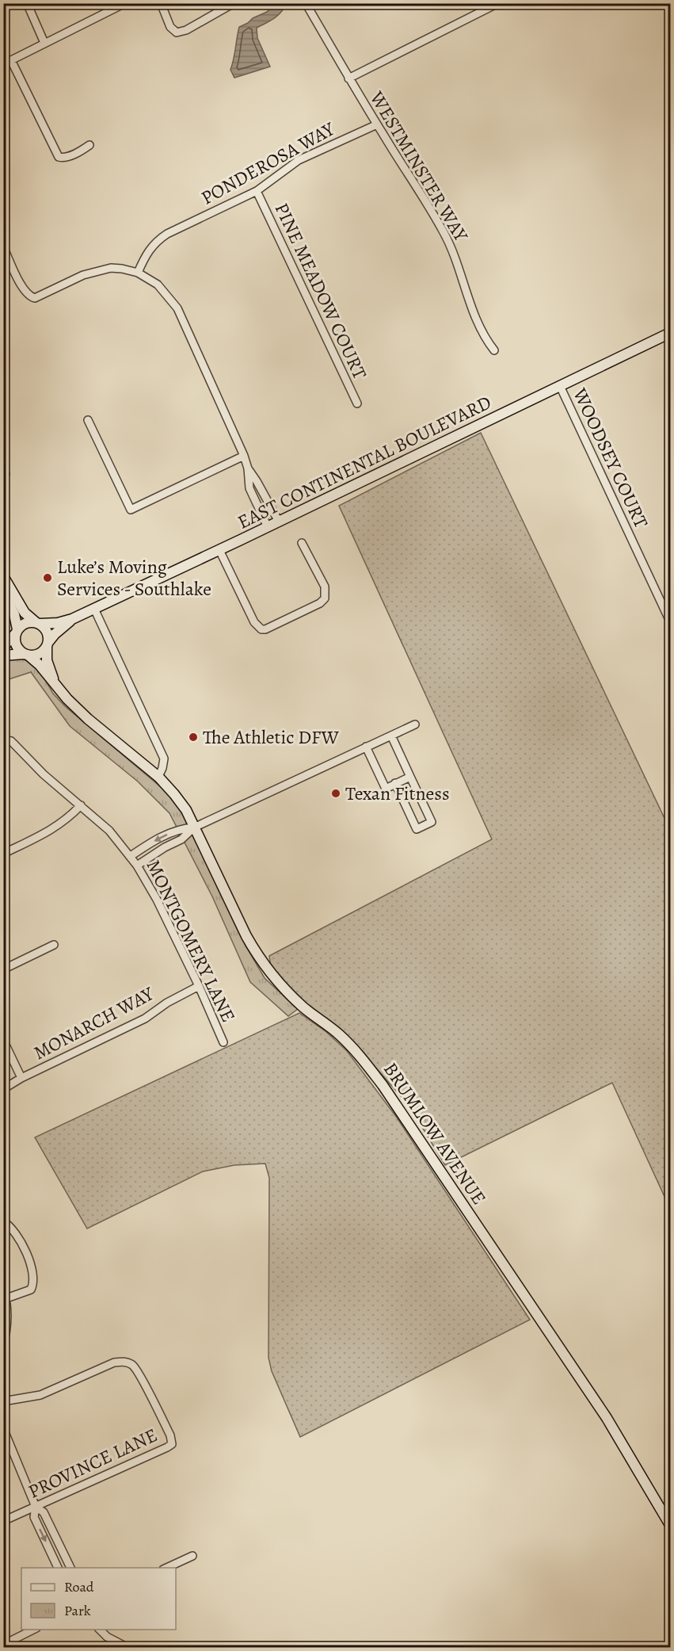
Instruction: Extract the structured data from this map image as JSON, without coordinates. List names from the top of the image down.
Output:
{
  "streets": {
    "main road": ["EAST CONTINENTAL BOULEVARD", "BRUMLOW AVENUE"],
    "street": [
      "PONDEROSA WAY",
      "WESTMINSTER WAY",
      "PINE MEADOW COURT",
      "WOODSEY COURT",
      "MONTGOMERY LANE",
      "MONARCH WAY",
      "PROVINCE LANE"
    ]
  },
  "crossings": [
    ["PONDEROSA WAY", "WESTMINSTER WAY"],
    ["PONDEROSA WAY", "PINE MEADOW COURT"],
    ["WOODSEY COURT", "EAST CONTINENTAL BOULEVARD"],
    ["EAST CONTINENTAL BOULEVARD", "BRUMLOW AVENUE"],
    ["MONTGOMERY LANE", "MONARCH WAY"]
  ],
  "places": ["Luke’s Moving Services - Southlake", "The Athletic DFW", "Texan Fitness"],
  "legend": ["Road", "Park"]
}
